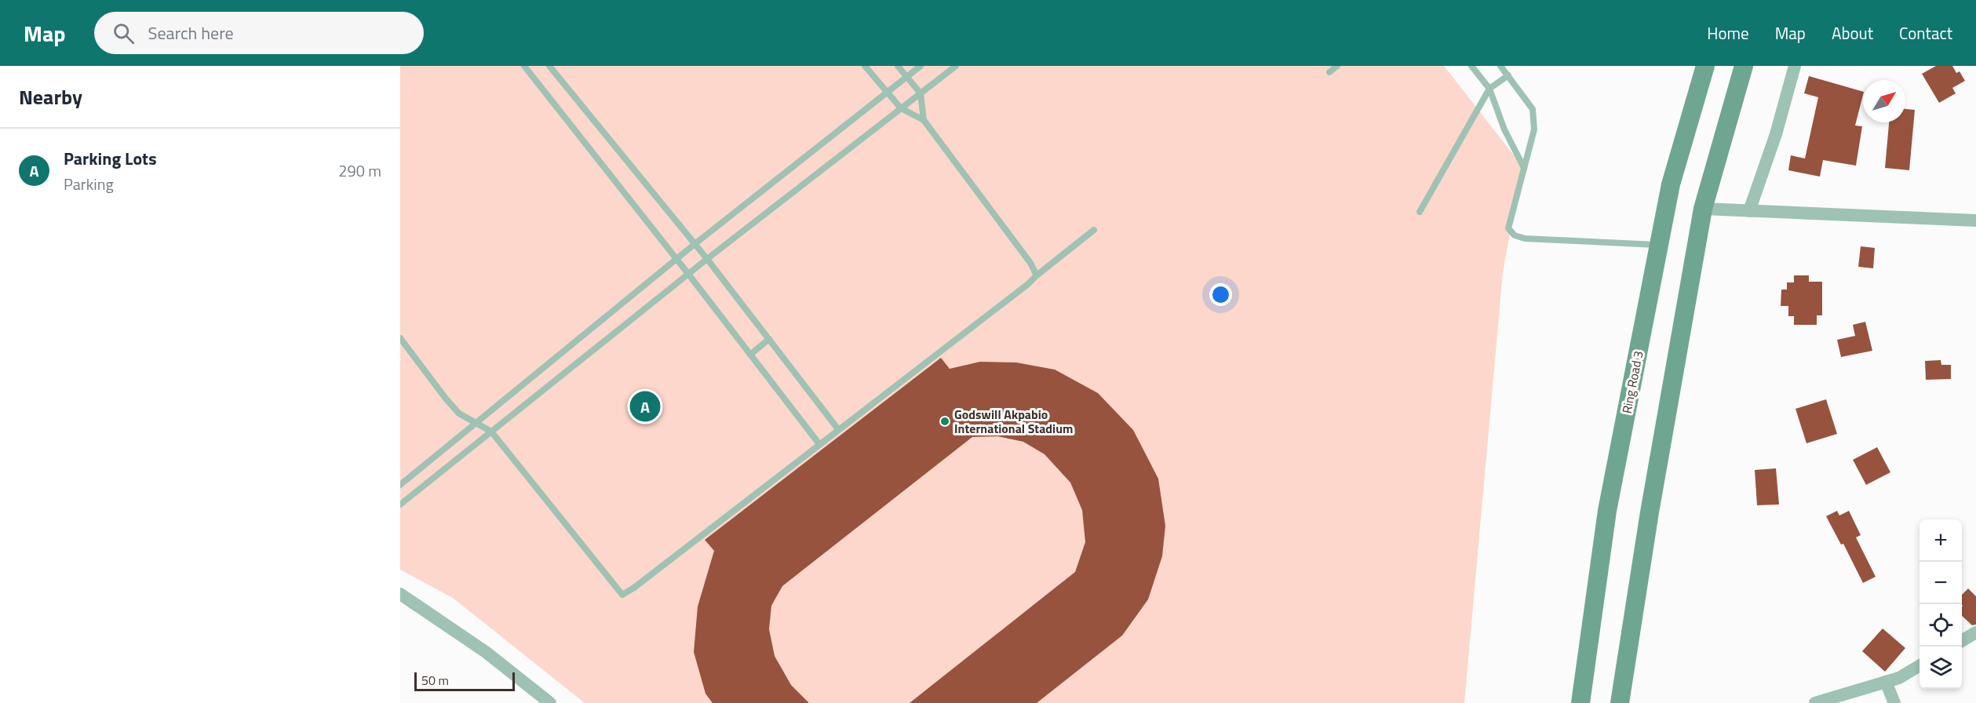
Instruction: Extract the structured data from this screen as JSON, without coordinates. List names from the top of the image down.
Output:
{
  "streets": {
    "main road": ["Ring Road 3"]
  },
  "places": ["Godswill Akpabio International Stadium"],
  "scale_bar": "50 m",
  "north": "top right",
  "page": {
    "header": "Map",
    "search": "Search here",
    "nav": [
      "Home",
      "Map",
      "About",
      "Contact"
    ],
    "heading": "Nearby",
    "list": [
      {
        "mark": "A",
        "name": "Parking Lots",
        "note": "Parking",
        "value": "290 m"
      }
    ],
    "pins": "A",
    "map_buttons": ["+", "−"],
    "scale": "50 m"
  }
}
